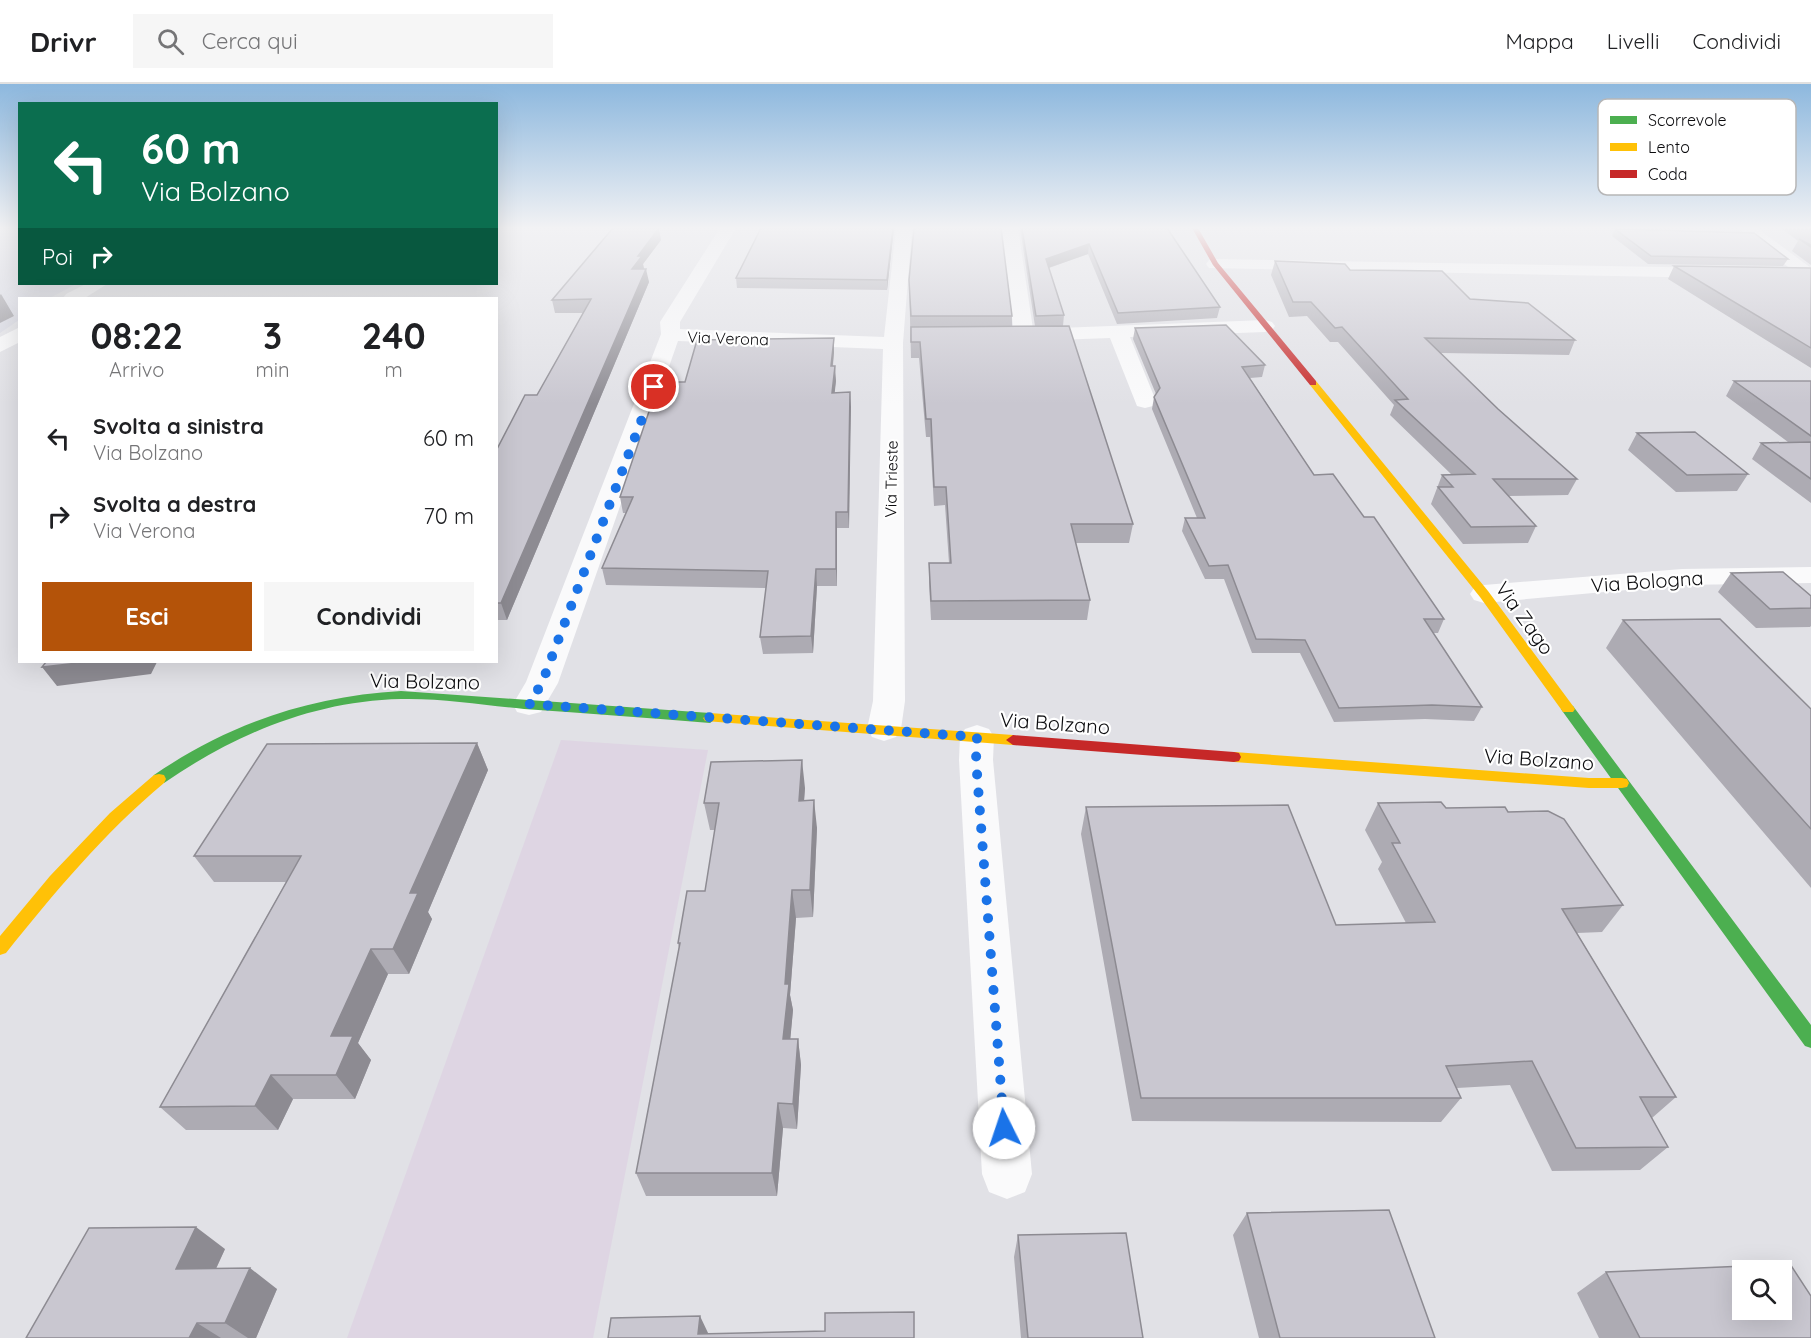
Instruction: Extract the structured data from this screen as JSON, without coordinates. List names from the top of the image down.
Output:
{
  "streets": {
    "street": [
      "Via Verona",
      "Via Trieste",
      "Via Bologna",
      "Via Zago",
      "Via Bolzano"
    ]
  },
  "crossings": [
    ["Via Verona", "Via Trieste"],
    ["Via Verona", "Via Bolzano"],
    ["Via Trieste", "Via Bolzano"],
    ["Via Bologna", "Via Zago"],
    ["Via Zago", "Via Bolzano"]
  ],
  "legend": ["Scorrevole", "Lento", "Coda"],
  "page": {
    "header": "Drivr",
    "search": "Cerca qui",
    "nav": ["Mappa", "Livelli", "Condividi"],
    "turn": ["60 m", "Via Bolzano"],
    "then": "Poi",
    "eta": [
      "08:22",
      "Arrivo",
      "3",
      "min",
      "240",
      "m"
    ],
    "list": [
      {
        "name": "Svolta a sinistra",
        "note": "Via Bolzano",
        "value": "60 m"
      },
      {
        "name": "Svolta a destra",
        "note": "Via Verona",
        "value": "70 m"
      }
    ],
    "buttons": ["Esci", "Condividi"]
  }
}
